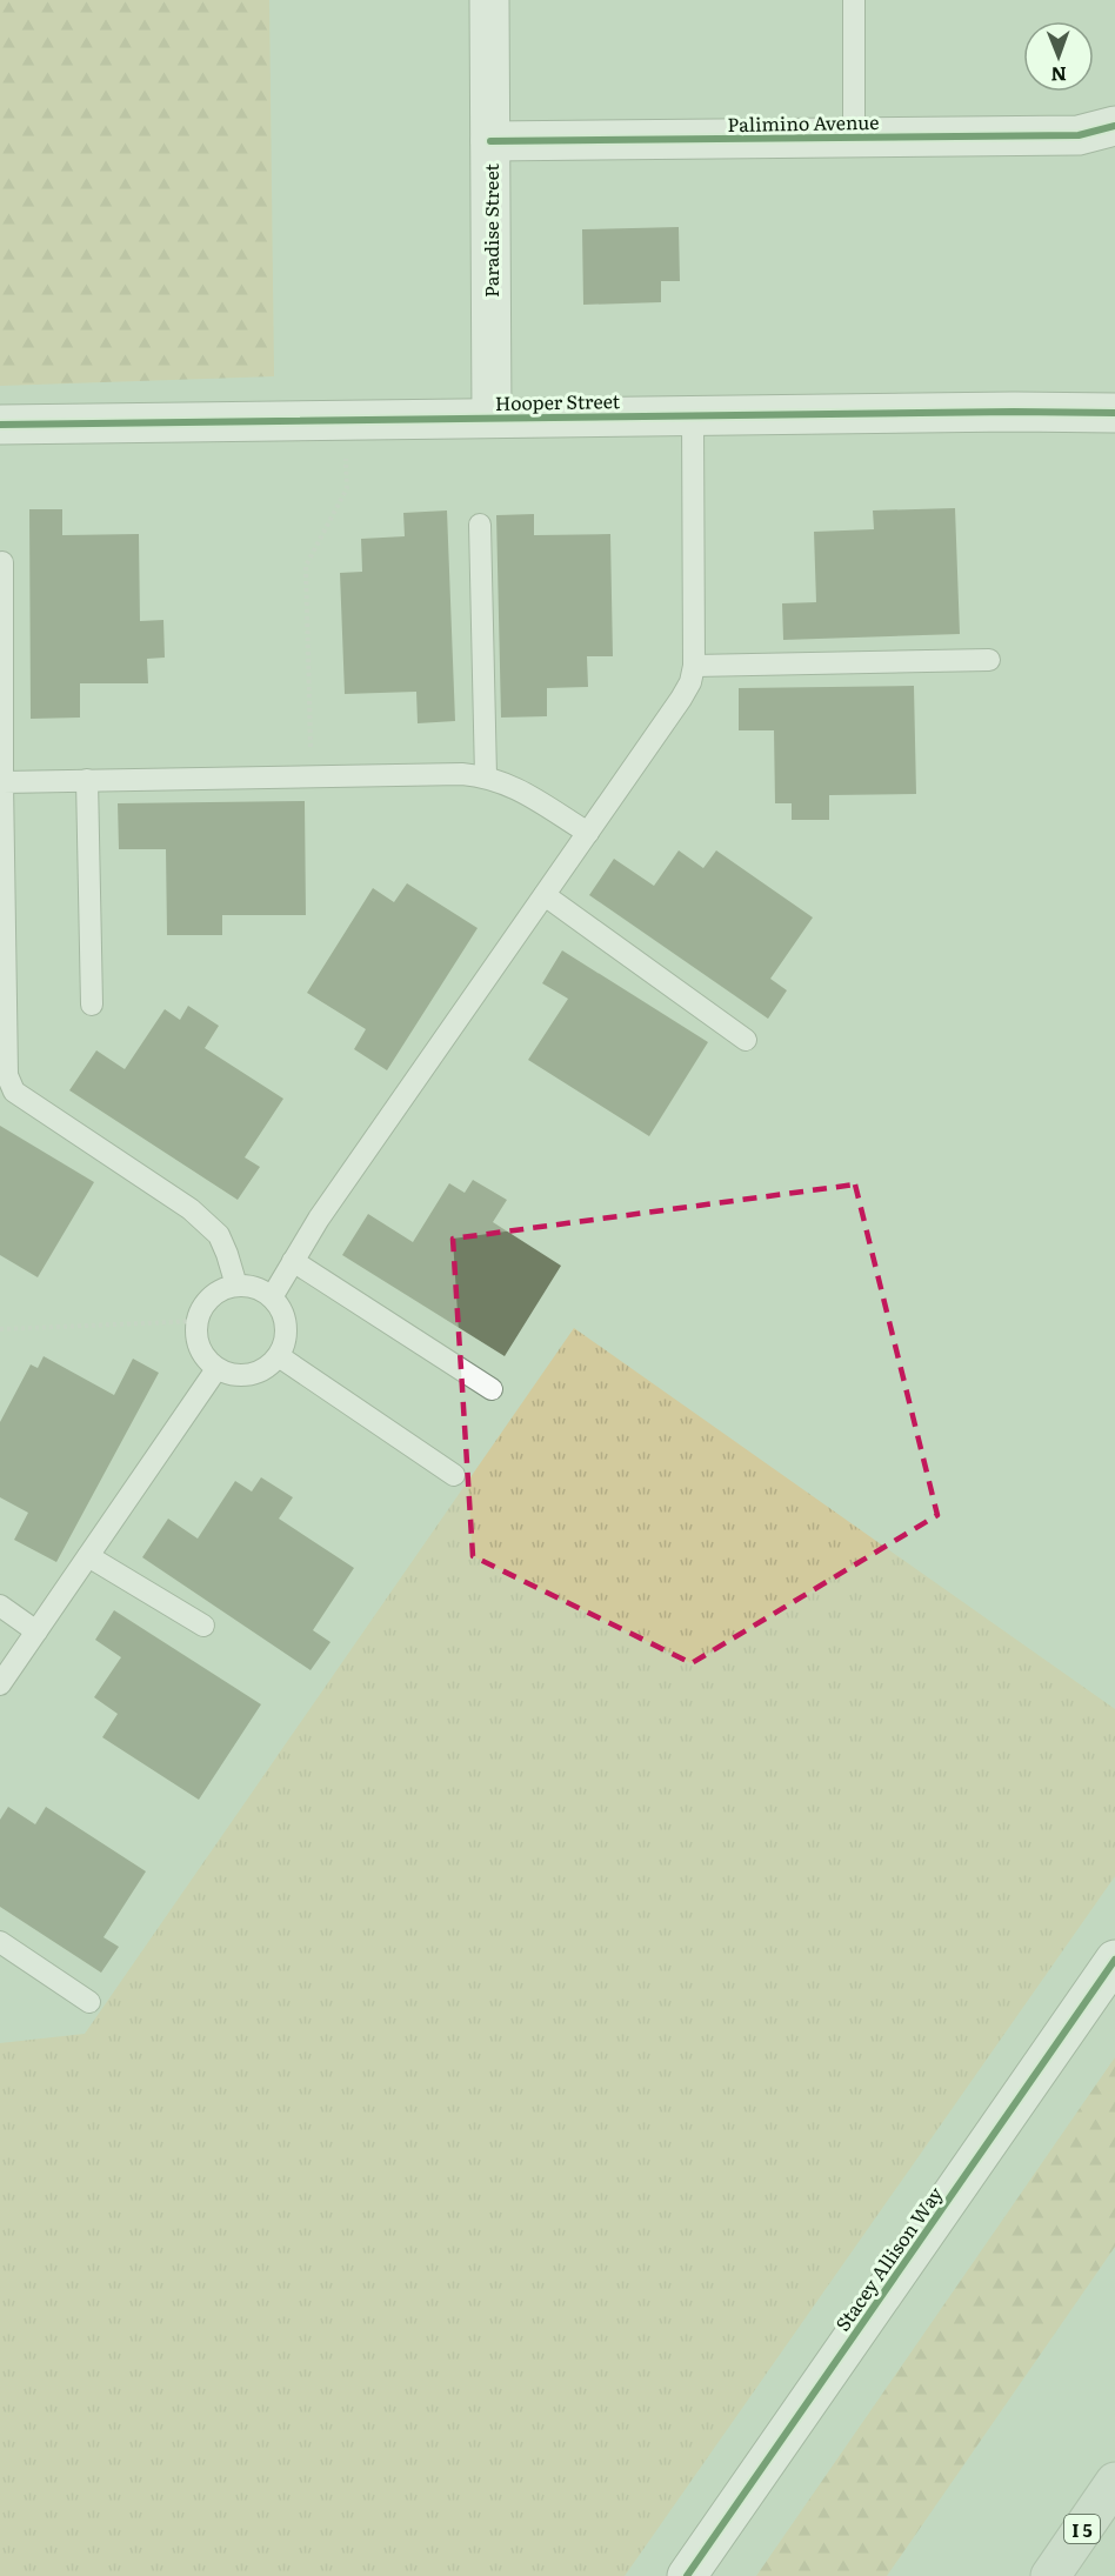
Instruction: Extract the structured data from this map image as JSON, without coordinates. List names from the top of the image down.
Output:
{
  "streets": {
    "highway": ["I 5"],
    "street": [
      "Palimino Avenue",
      "Paradise Street",
      "Hooper Street",
      "Stacey Allison Way"
    ]
  },
  "crossings": [
    ["Palimino Avenue", "Paradise Street"],
    ["Paradise Street", "Hooper Street"]
  ],
  "north": "bottom"
}
